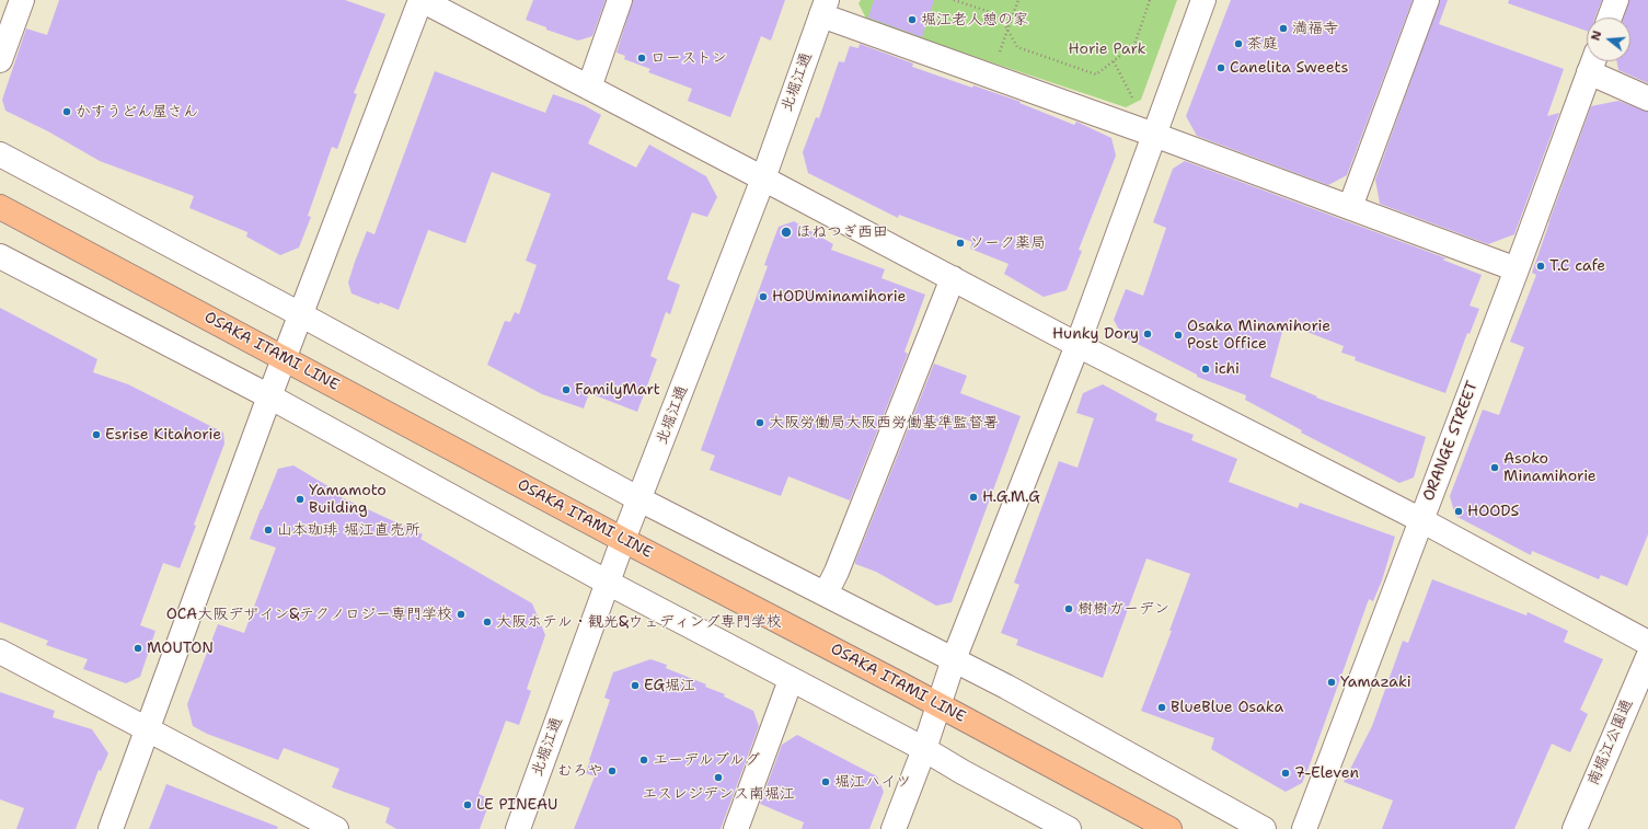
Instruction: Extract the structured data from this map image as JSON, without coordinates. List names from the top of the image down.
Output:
{
  "streets": {
    "main road": ["OSAKA ITAMI LINE"],
    "street": ["北堀江通", "ORANGE STREET", "南堀江公園通"]
  },
  "crossings": [
    ["北堀江通", "OSAKA ITAMI LINE"]
  ],
  "parks": ["Horie Park"],
  "places": [
    "堀江老人憩の家",
    "満福寺",
    "茶庭",
    "ローストン",
    "Canelita Sweets",
    "かすうどん屋さん",
    "ほねつぎ西田",
    "ソーク薬局",
    "T.C cafe",
    "HODUminamihorie",
    "Hunky Dory",
    "Osaka Minamihorie Post Office",
    "ichi",
    "FamilyMart",
    "大阪労働局大阪西労働基準監督署",
    "Esrise Kitahorie",
    "Asoko Minamihorie",
    "H.G.M.G",
    "Yamamoto Building",
    "HOODS",
    "山本珈琲 堀江直売所",
    "樹樹ガーデン",
    "OCA大阪デザイン&テクノロジー専門学校",
    "大阪ホテル・観光&ウェディング専門学校",
    "MOUTON",
    "Yamazaki",
    "EG堀江",
    "BlueBlue Osaka",
    "エーデルブルグ",
    "むろや",
    "7-Eleven",
    "エスレジデンス南堀江",
    "堀江ハイツ",
    "LE PINEAU"
  ],
  "north": "left"
}
